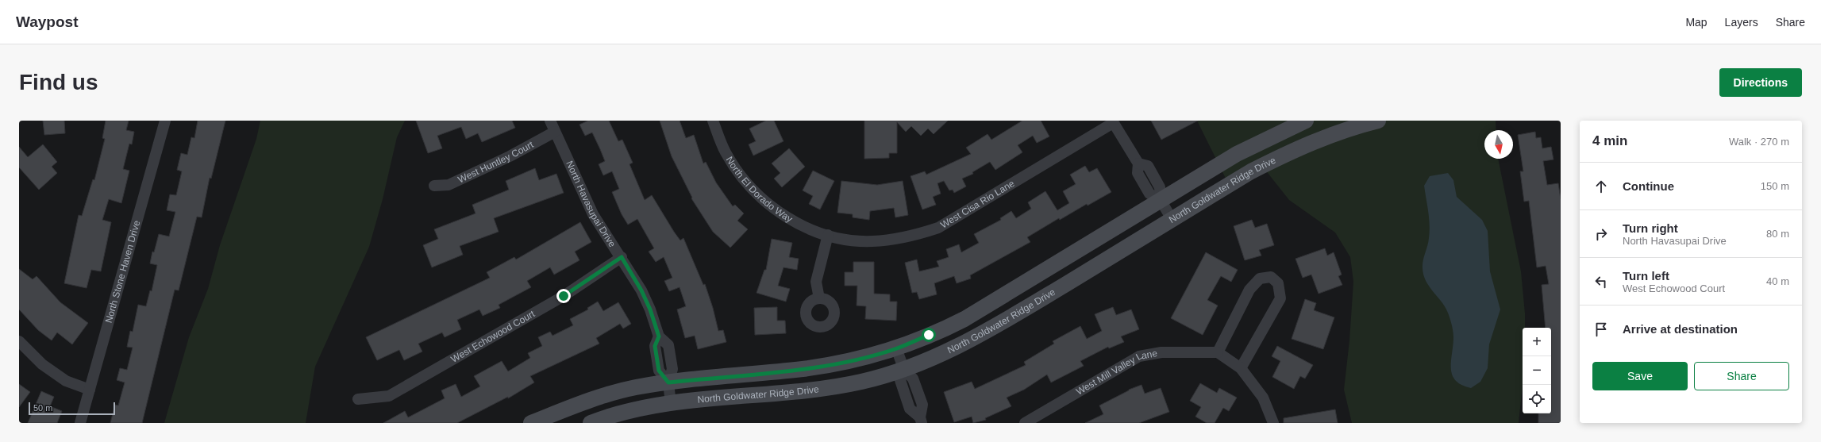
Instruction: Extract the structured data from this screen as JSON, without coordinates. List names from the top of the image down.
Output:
{
  "streets": {
    "street": [
      "West Huntley Court",
      "North El Dorado Way",
      "North Goldwater Ridge Drive",
      "North Havasupai Drive",
      "West Cisa Rio Lane",
      "North Stone Haven Drive",
      "West Echowood Court",
      "West Mill Valley Lane"
    ]
  },
  "crossings": [
    ["West Huntley Court", "North Havasupai Drive"],
    ["North El Dorado Way", "West Cisa Rio Lane"],
    ["North Goldwater Ridge Drive", "North Havasupai Drive"],
    ["North Havasupai Drive", "West Echowood Court"]
  ],
  "scale_bar": "50 m",
  "north": "bottom",
  "page": {
    "header": "Waypost",
    "nav": ["Map", "Layers", "Share"],
    "buttons": [
      "Directions",
      ["Save", "Share"]
    ],
    "title": "Find us",
    "heading": ["4 min", "Walk · 270 m"],
    "list": [
      ["Continue", "150 m"],
      ["Turn right", "North Havasupai Drive", "80 m"],
      ["Turn left", "West Echowood Court", "40 m"],
      "Arrive at destination"
    ],
    "map_buttons": ["+", "−"],
    "scale": "50 m"
  }
}
